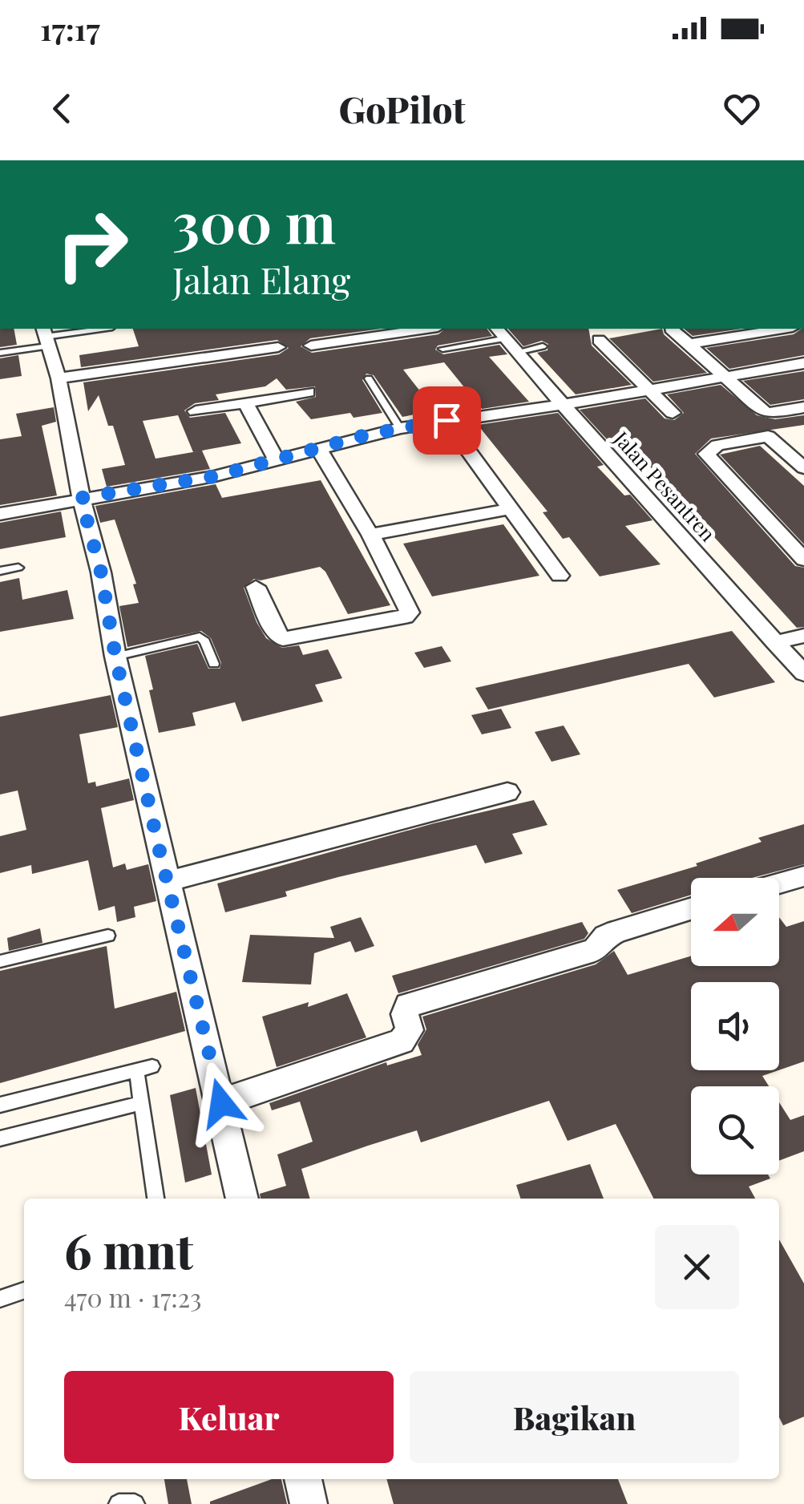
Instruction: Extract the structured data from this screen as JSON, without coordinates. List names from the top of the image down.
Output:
{
  "streets": {
    "street": ["Jalan Pesantren"]
  },
  "north": "left",
  "page": {
    "status": "17:17",
    "header": "GoPilot",
    "turn": ["300 m", "Jalan Elang"],
    "heading": ["6 mnt", "470 m · 17:23"],
    "buttons": ["Keluar", "Bagikan"]
  }
}
